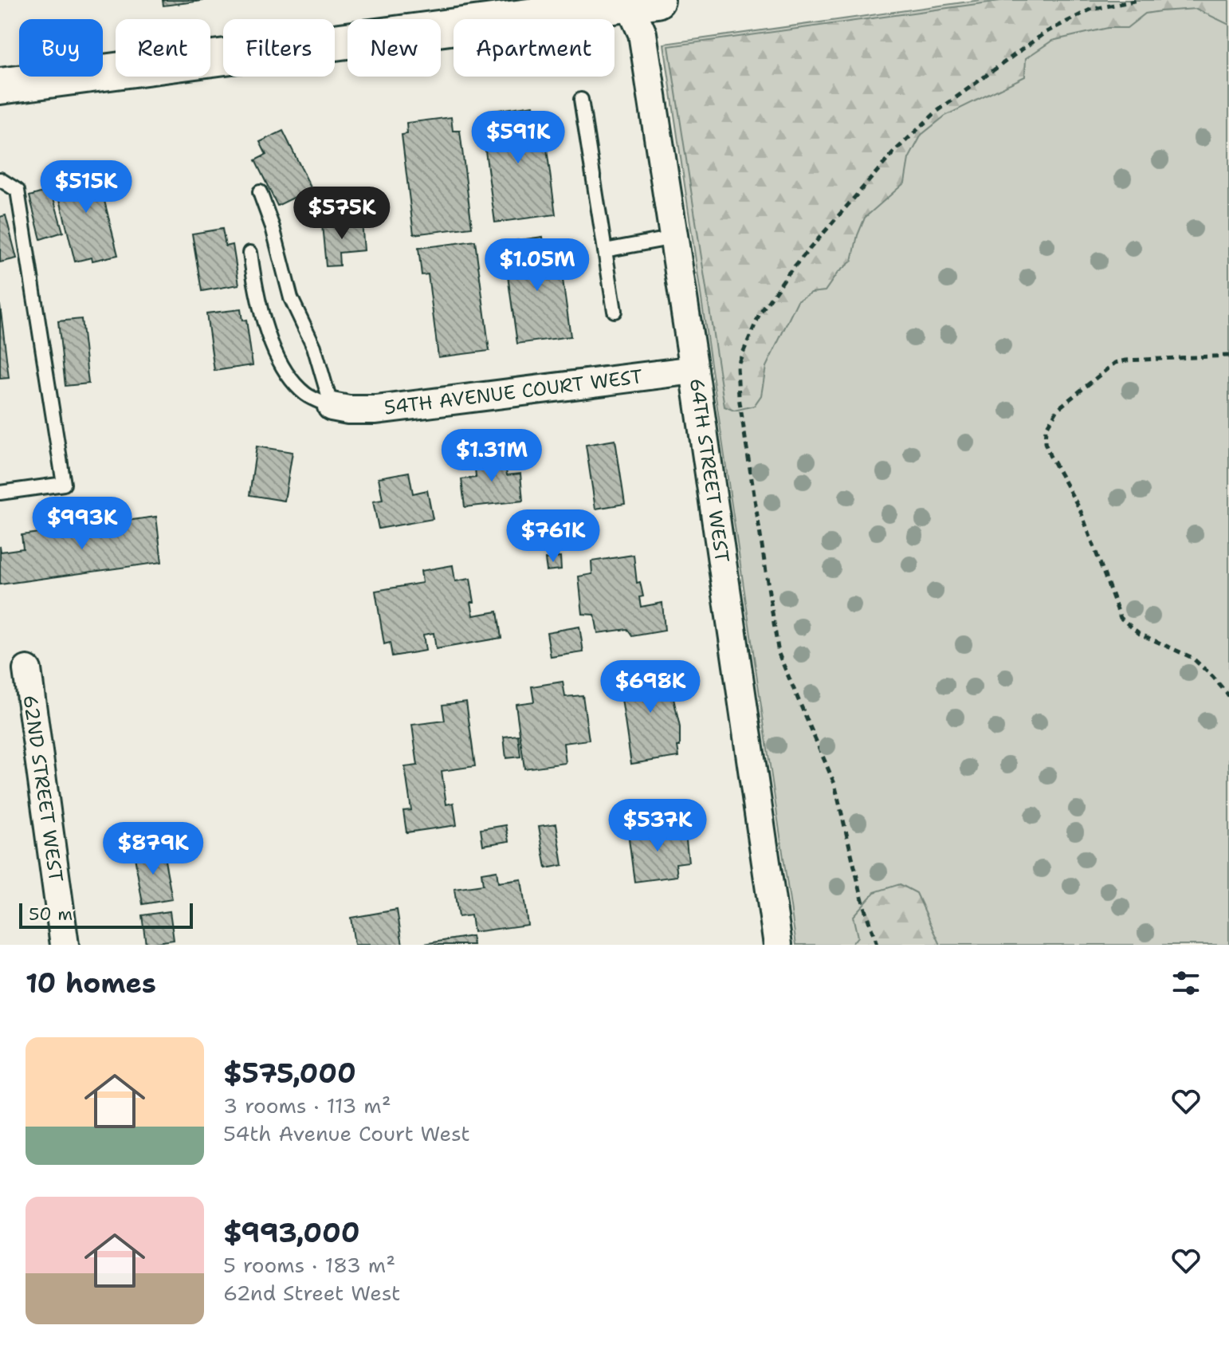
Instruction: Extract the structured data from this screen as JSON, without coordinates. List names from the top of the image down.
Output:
{
  "streets": {
    "street": ["54TH AVENUE COURT WEST", "64TH STREET WEST", "62ND STREET WEST"]
  },
  "crossings": [
    ["54TH AVENUE COURT WEST", "64TH STREET WEST"]
  ],
  "scale_bar": "50 m",
  "page": {
    "chip": [
      "Buy",
      "Rent",
      "Filters",
      "New",
      "Apartment"
    ],
    "price": [
      "$591K",
      "$515K",
      "$575K",
      "$1.05M",
      "$1.31M",
      "$993K",
      "$761K",
      "$698K",
      "$537K",
      "$879K"
    ],
    "scale": "50 m",
    "heading": "10 homes",
    "list": [
      {
        "name": "$575,000",
        "note": "3 rooms · 113 m² · 54th Avenue Court West"
      },
      {
        "name": "$993,000",
        "note": "5 rooms · 183 m² · 62nd Street West"
      }
    ]
  }
}
